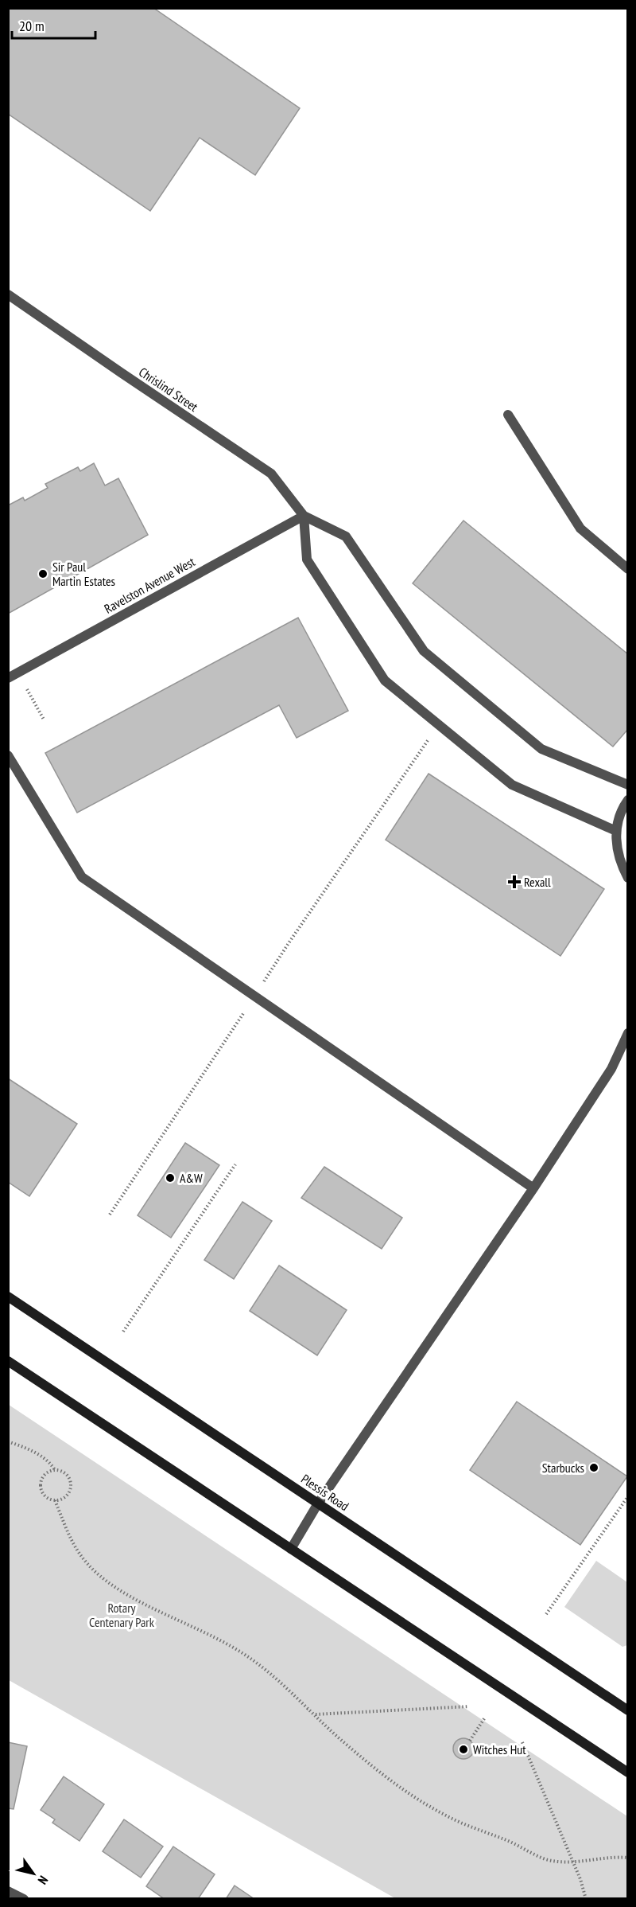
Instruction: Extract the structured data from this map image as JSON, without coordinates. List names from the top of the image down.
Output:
{
  "streets": {
    "main road": ["Plessis Road"],
    "street": ["Chrislind Street", "Ravelston Avenue West"]
  },
  "crossings": [
    ["Chrislind Street", "Ravelston Avenue West"]
  ],
  "parks": ["Rotary Centenary Park"],
  "places": {
    "other": [
      "Sir Paul Martin Estates",
      "A&W",
      "Starbucks",
      "Witches Hut"
    ],
    "health": ["Rexall"]
  },
  "scale_bar": "20 m",
  "north": "bottom right"
}
